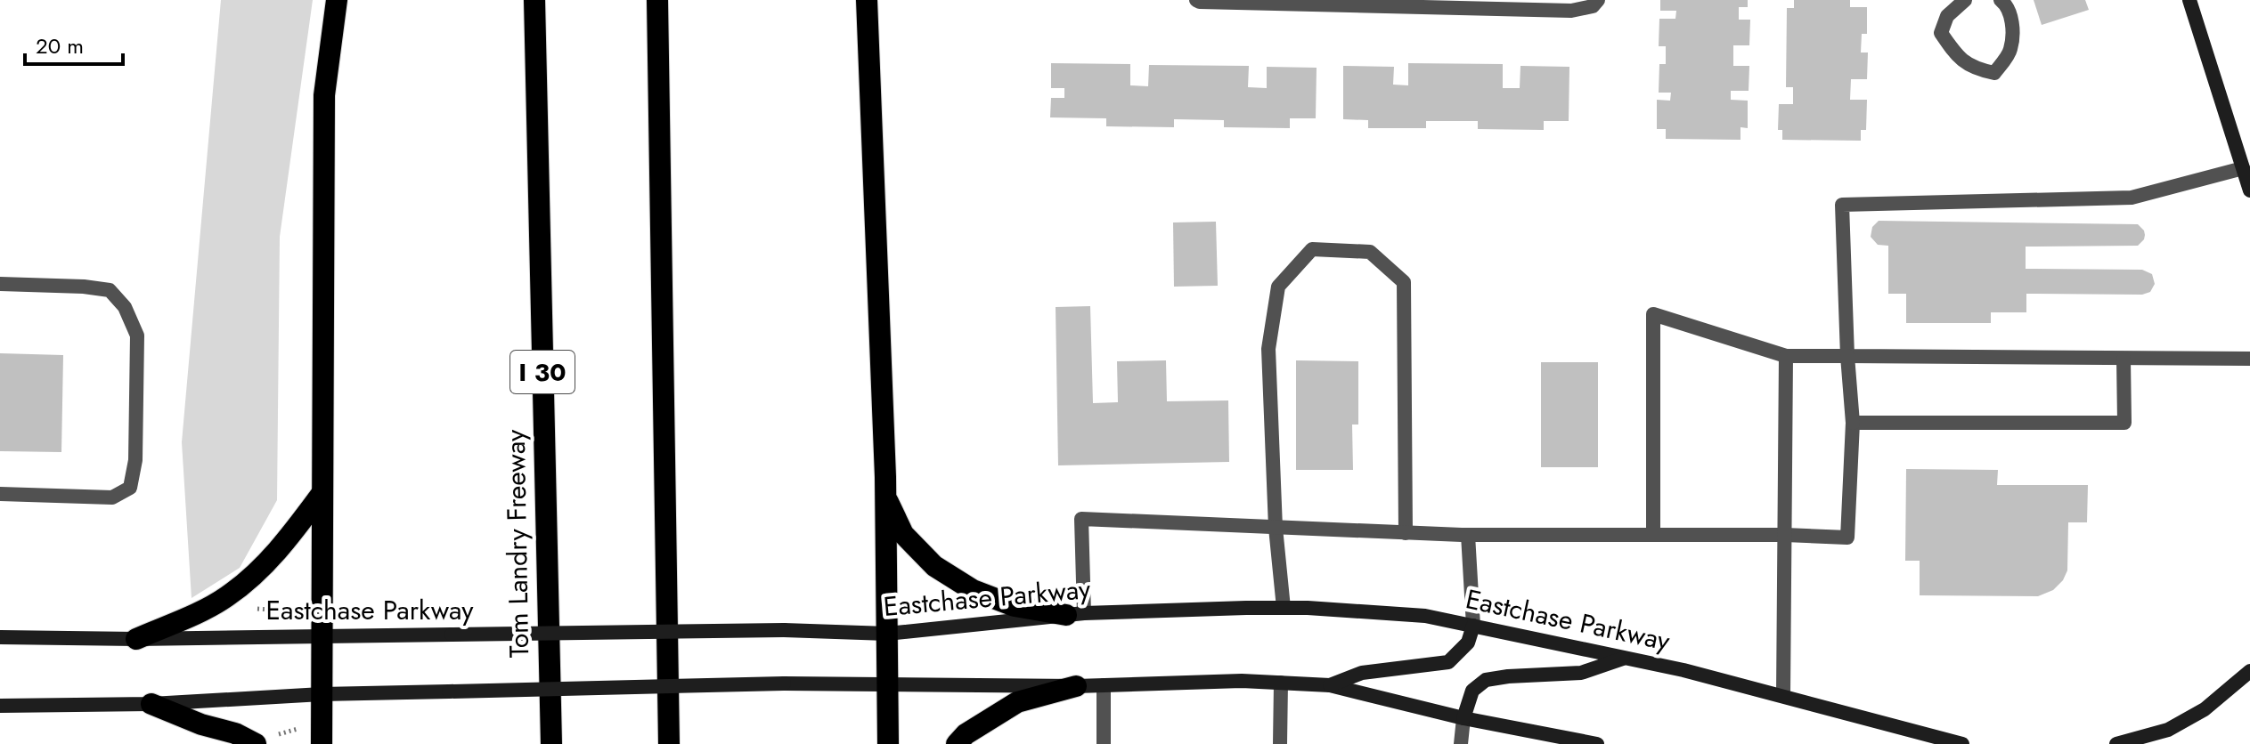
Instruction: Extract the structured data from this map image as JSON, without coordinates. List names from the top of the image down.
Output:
{
  "streets": {
    "highway": ["I 30", "Tom Landry Freeway"],
    "main road": ["Eastchase Parkway"]
  },
  "scale_bar": "20 m"
}
